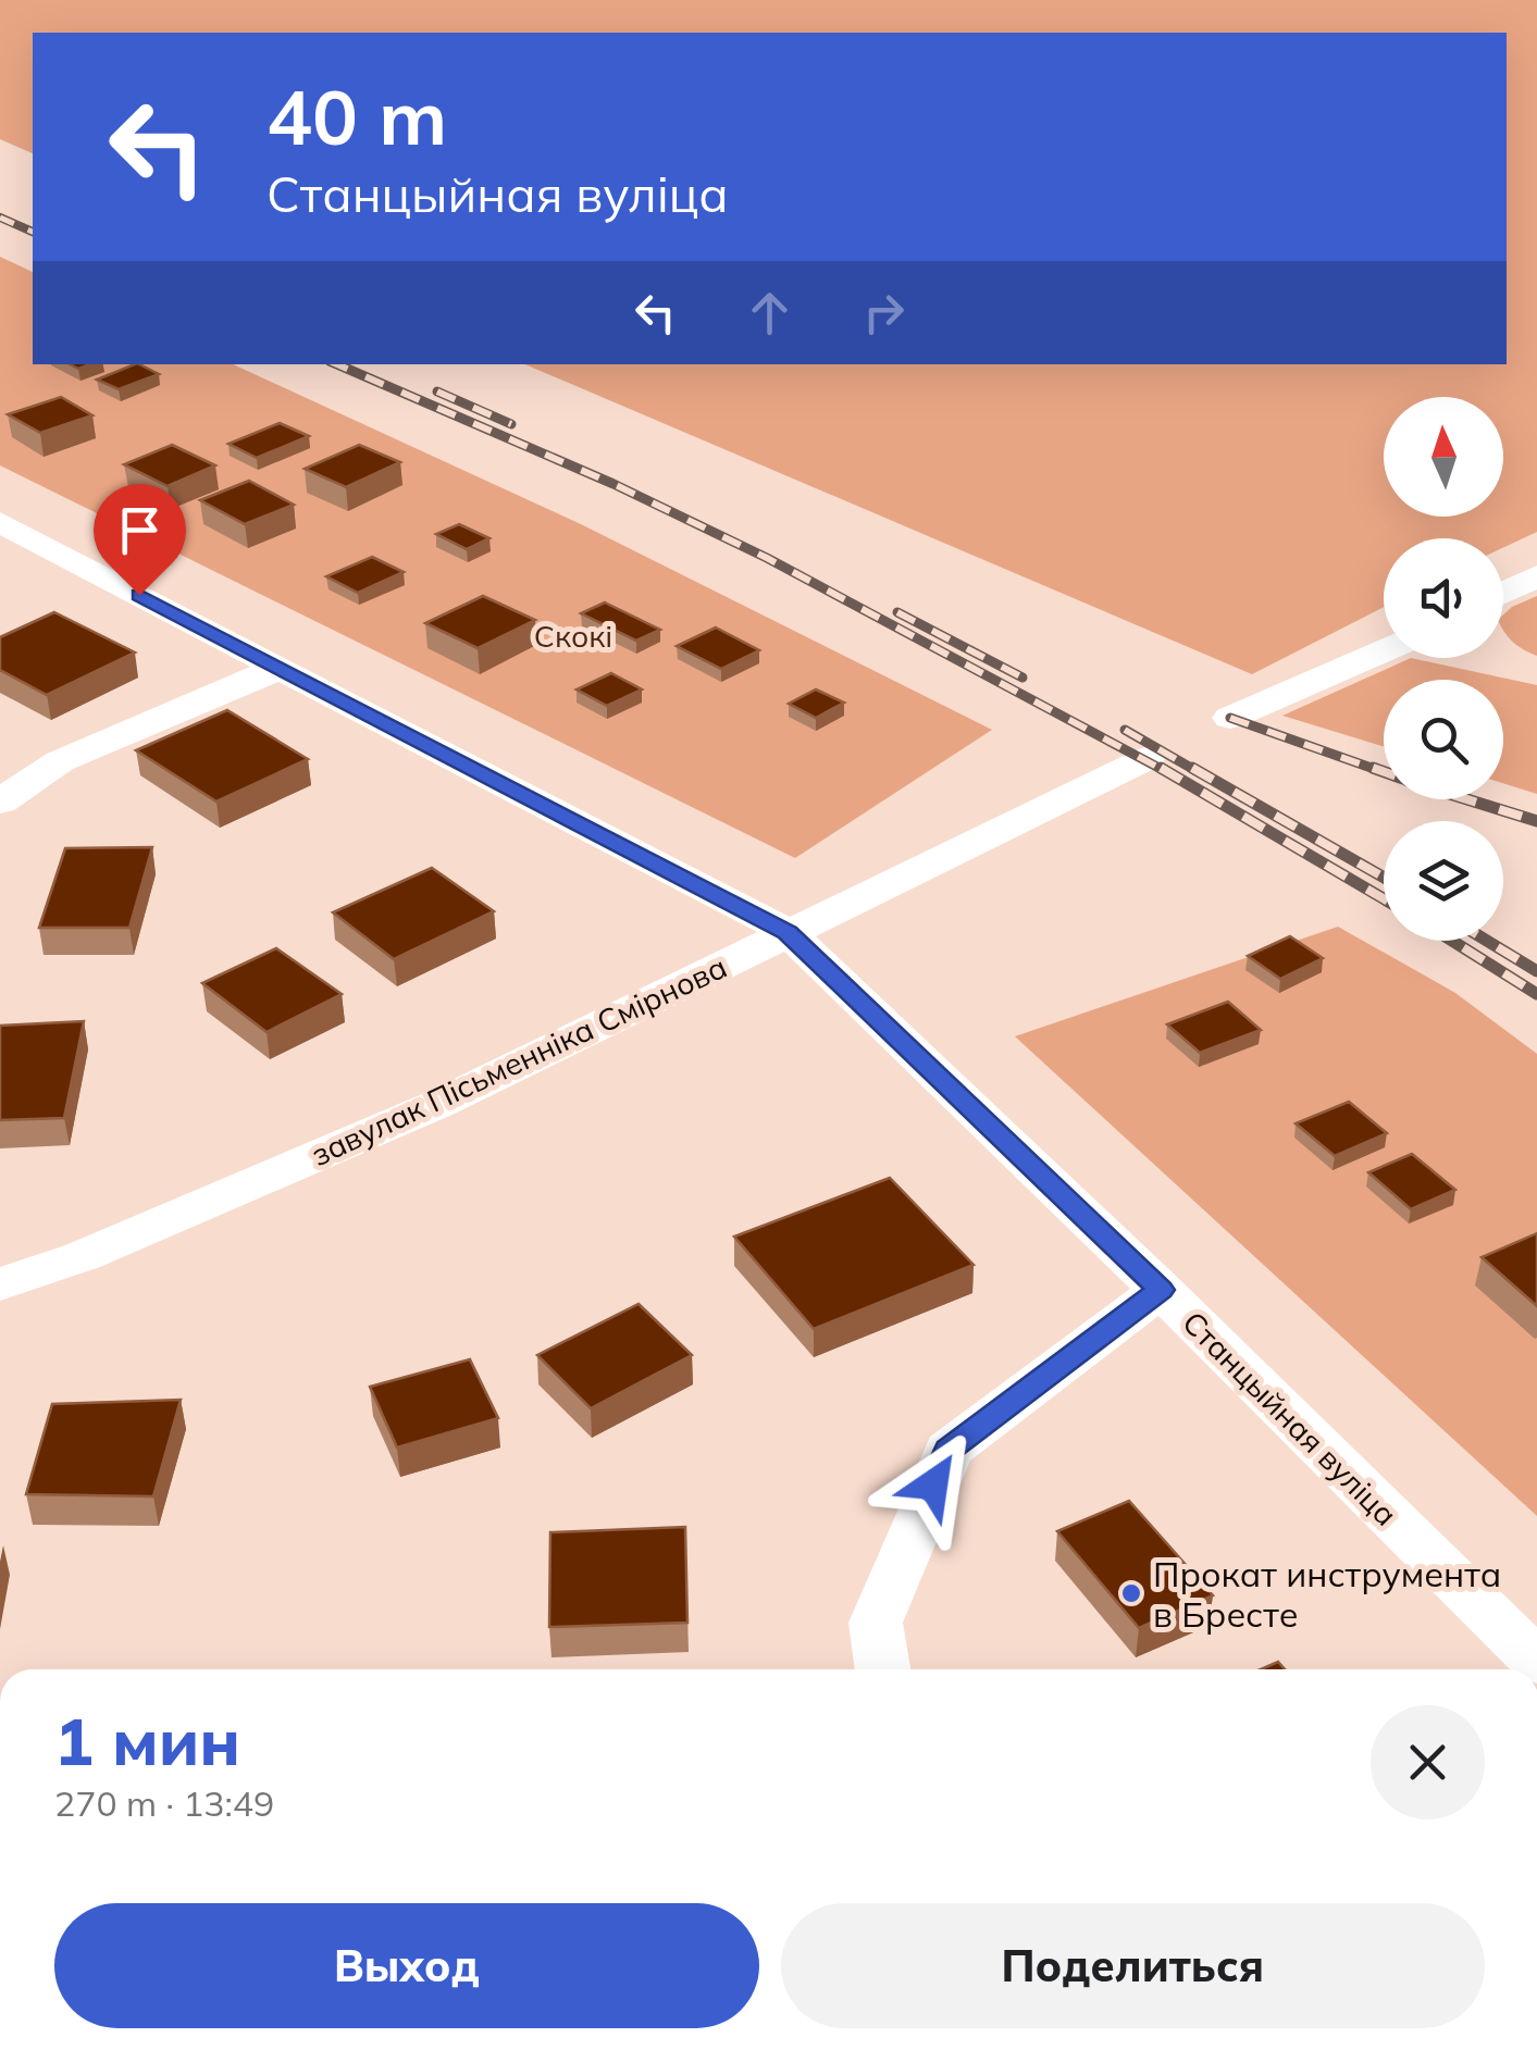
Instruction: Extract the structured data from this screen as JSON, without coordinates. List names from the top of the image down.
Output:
{
  "streets": {
    "street": ["завулак Пісьменніка Смірнова", "Станцыйная вуліца"]
  },
  "crossings": [
    ["завулак Пісьменніка Смірнова", "Станцыйная вуліца"]
  ],
  "parks": ["Скокі"],
  "places": ["Прокат инструмента в Бресте"],
  "north": "top",
  "page": {
    "turn": ["40 m", "Станцыйная вуліца"],
    "heading": ["1 мин", "270 m · 13:49"],
    "buttons": ["Выход", "Поделиться"]
  }
}
